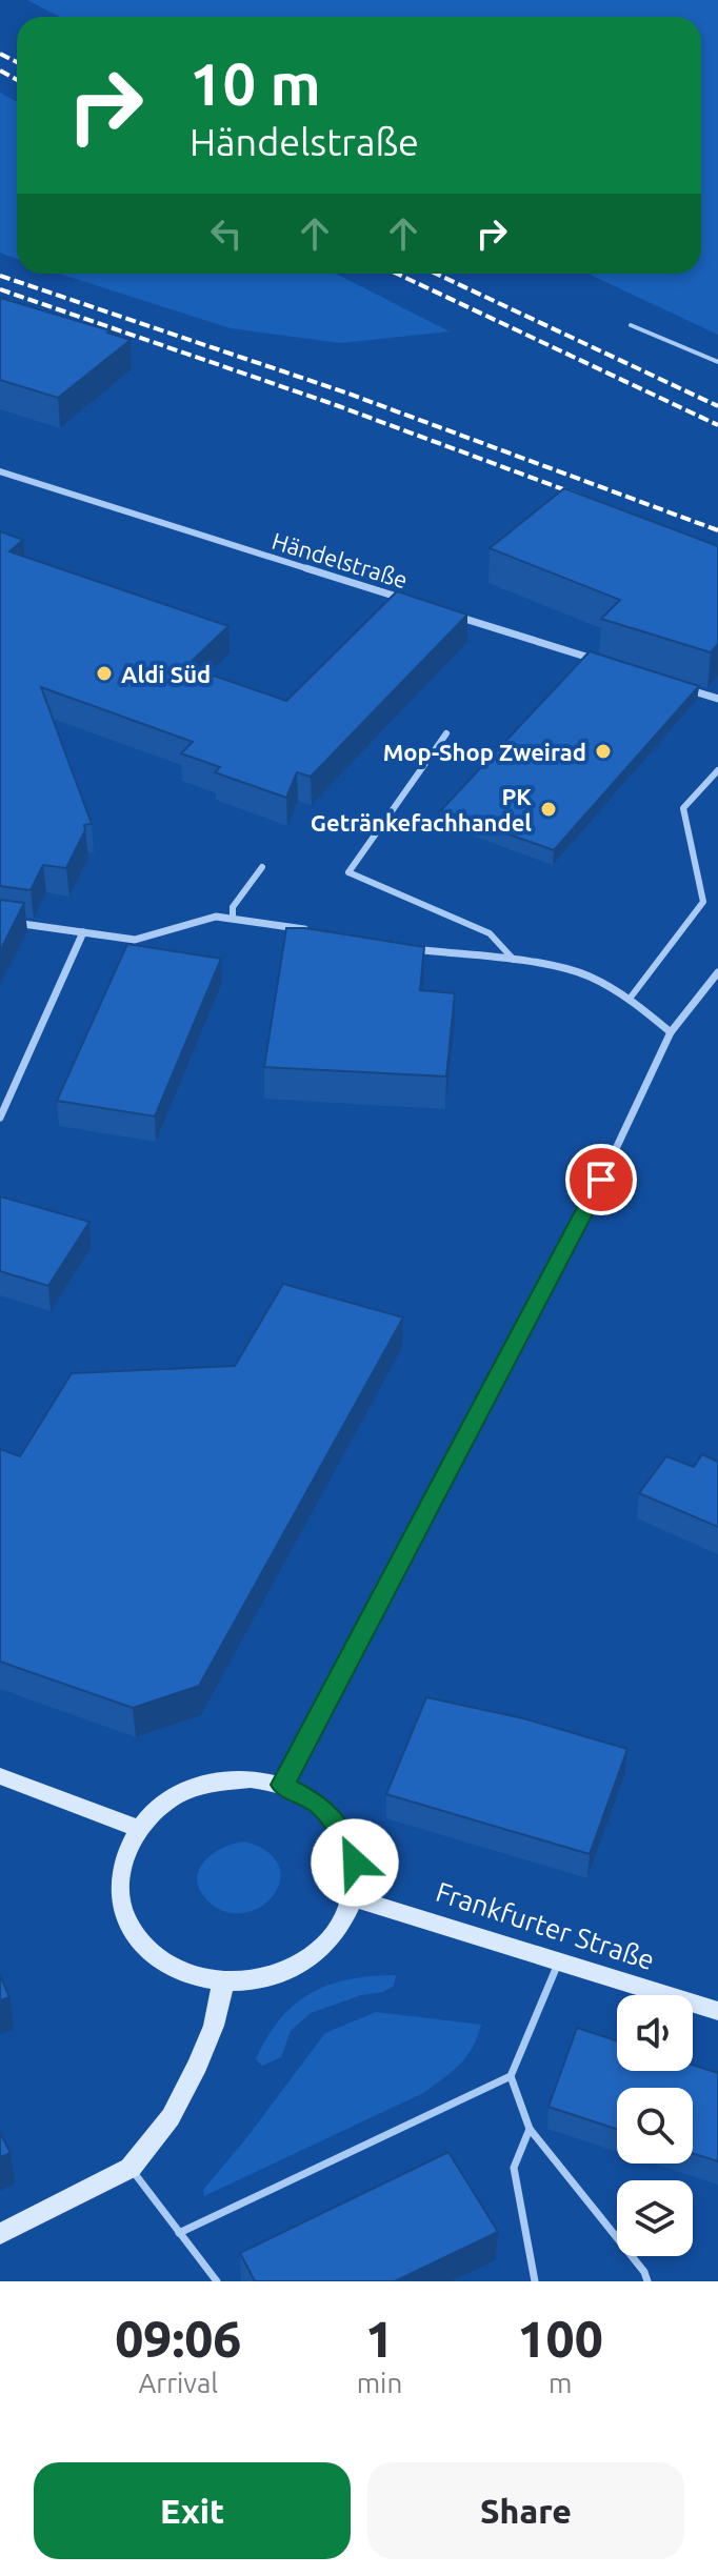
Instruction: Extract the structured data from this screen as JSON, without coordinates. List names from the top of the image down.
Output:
{
  "streets": {
    "main road": ["Frankfurter Straße"],
    "street": ["Händelstraße"]
  },
  "places": ["Aldi Süd", "Mop-Shop Zweirad", "PK Getränkefachhandel"],
  "page": {
    "turn": ["10 m", "Händelstraße"],
    "eta": [
      "09:06",
      "Arrival",
      "1",
      "min",
      "100",
      "m"
    ],
    "buttons": ["Exit", "Share"]
  }
}
